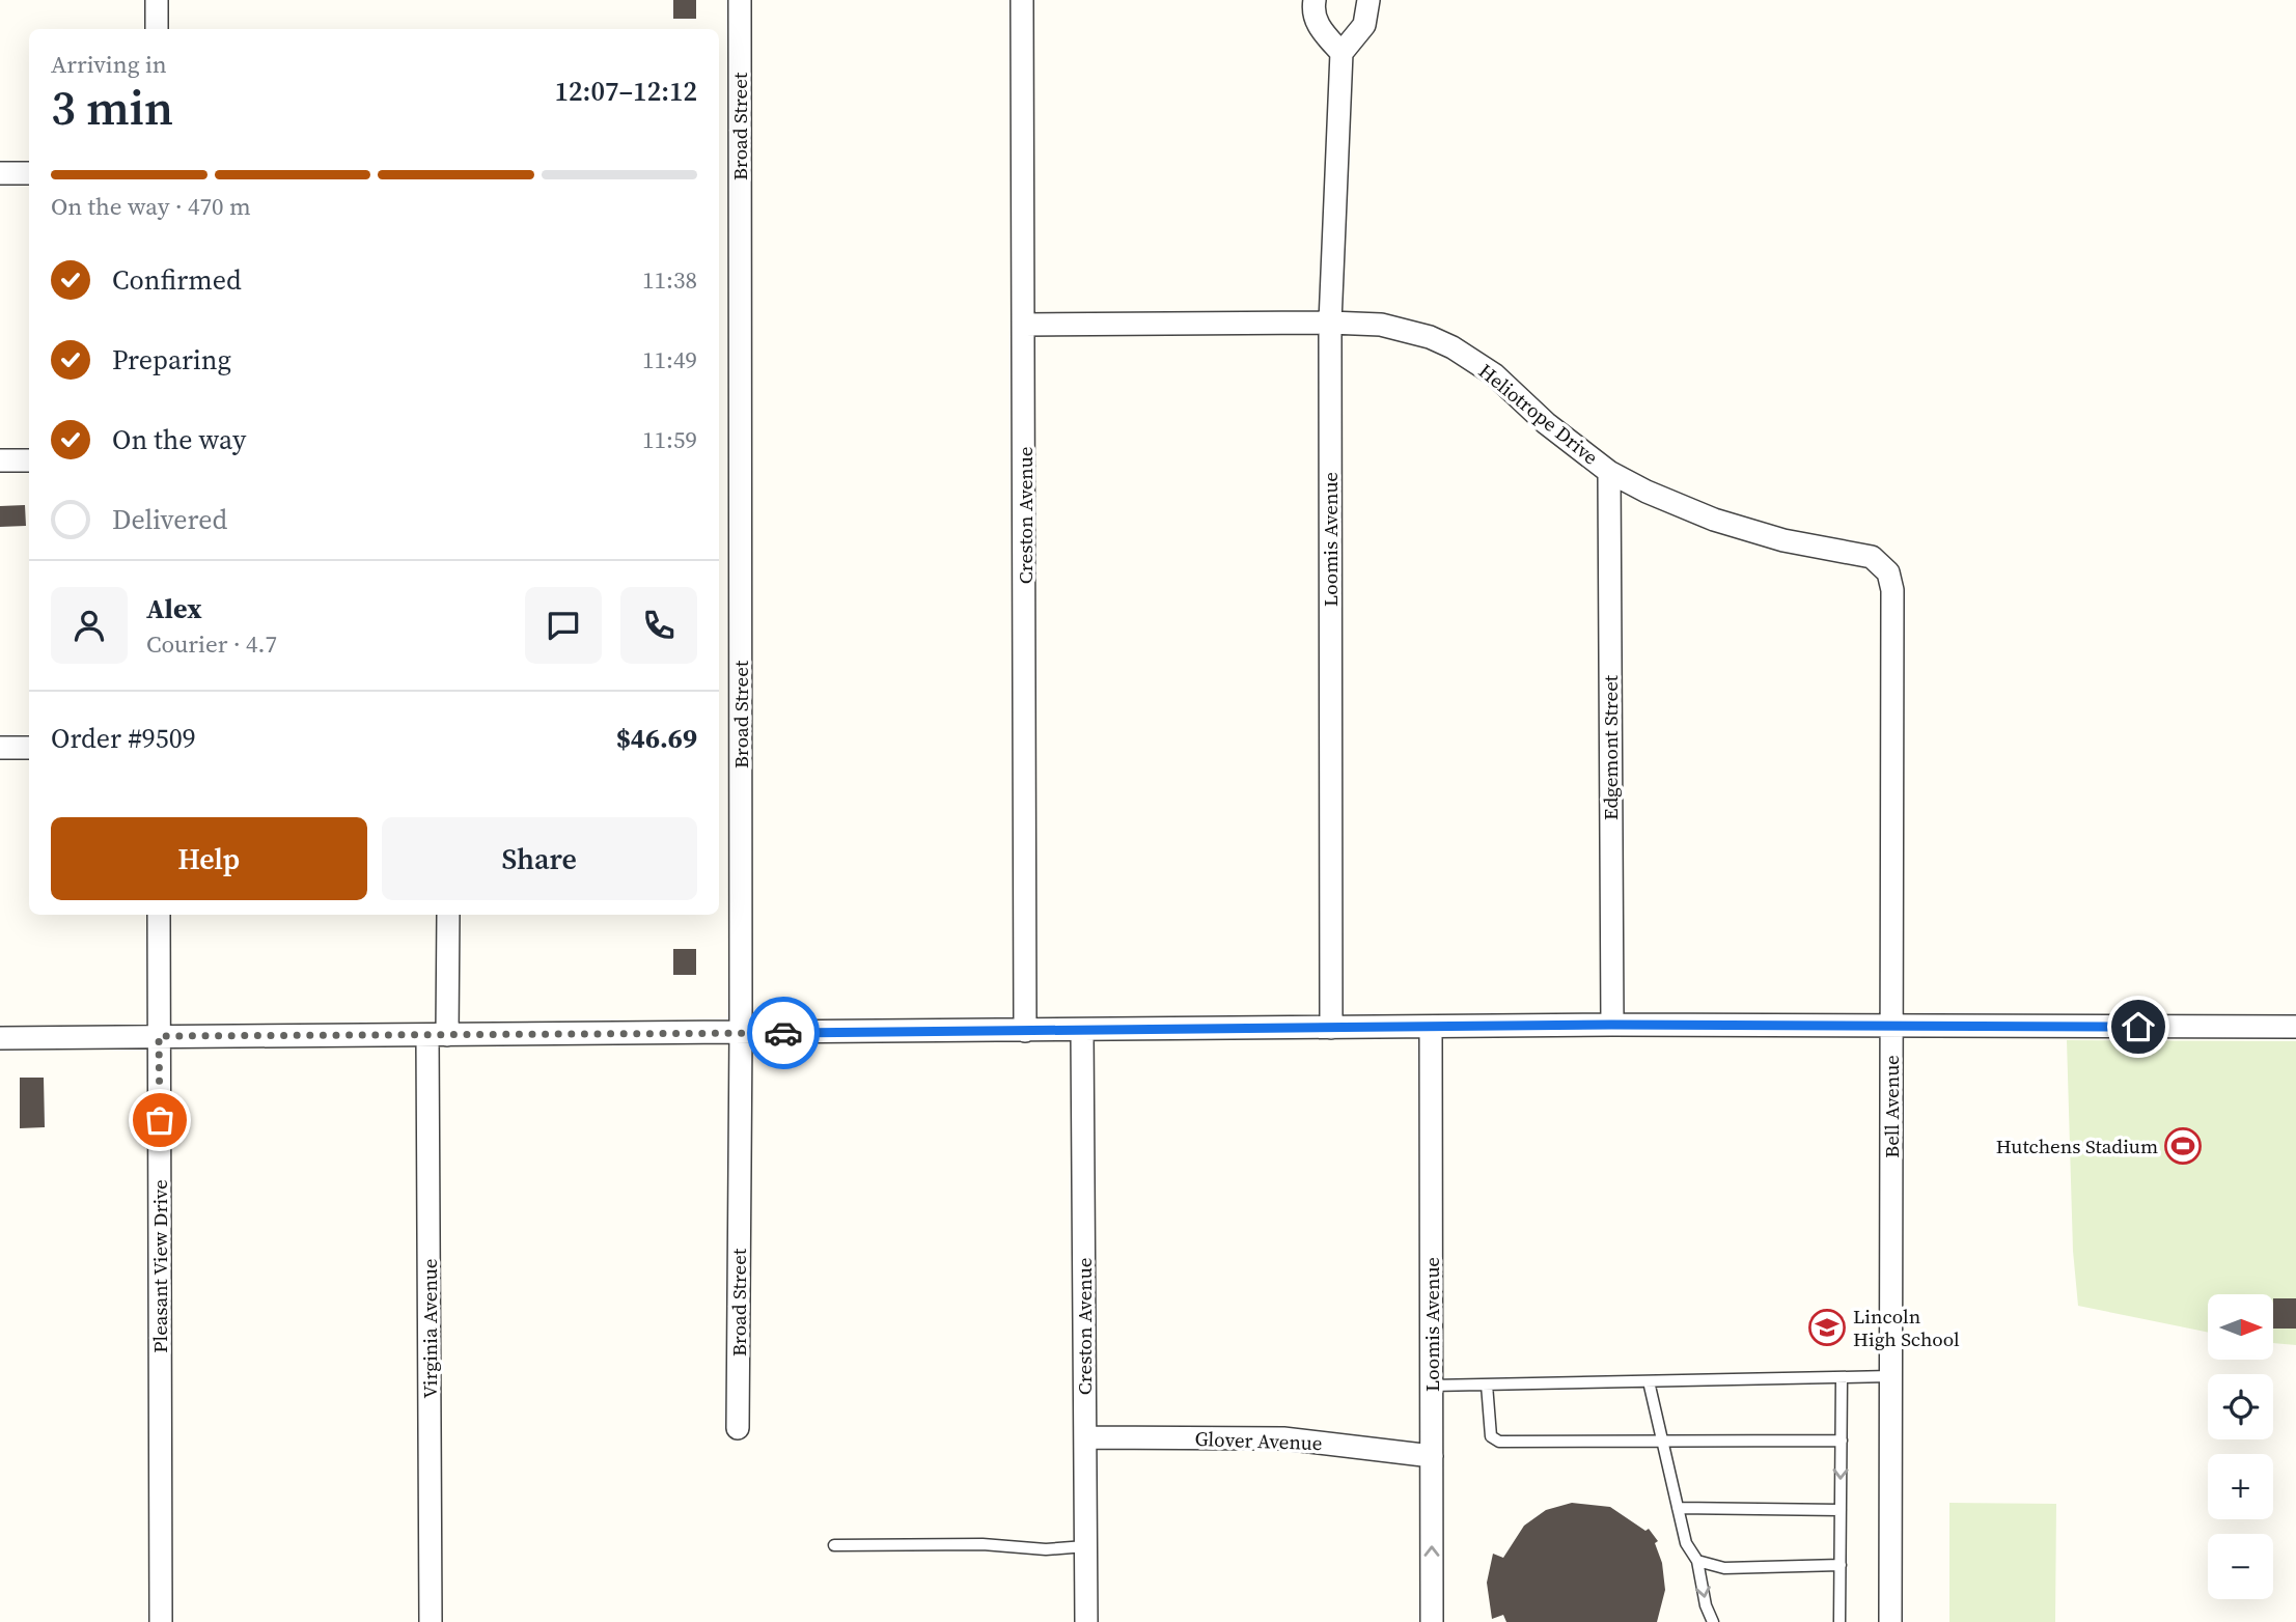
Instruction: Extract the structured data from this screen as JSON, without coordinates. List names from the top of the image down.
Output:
{
  "streets": {
    "street": [
      "Broad Street",
      "Heliotrope Drive",
      "Creston Avenue",
      "Loomis Avenue",
      "Edgemont Street",
      "Bell Avenue",
      "Pleasant View Drive",
      "Virginia Avenue",
      "Glover Avenue"
    ]
  },
  "crossings": [
    ["Heliotrope Drive", "Creston Avenue"],
    ["Heliotrope Drive", "Loomis Avenue"],
    ["Heliotrope Drive", "Edgemont Street"],
    ["Heliotrope Drive", "Bell Avenue"],
    ["Creston Avenue", "Glover Avenue"],
    ["Loomis Avenue", "Glover Avenue"]
  ],
  "places": {
    "sports": ["Hutchens Stadium"],
    "school or university": ["Lincoln High School"]
  },
  "north": "right",
  "page": {
    "heading": ["3 min", "Arriving in", "12:07–12:12"],
    "panel": [
      "Alex",
      "Courier · 4.7",
      "Order #9509",
      "$46.69"
    ],
    "bar": "On the way · 470 m",
    "list": [
      ["Confirmed", "11:38"],
      ["Preparing", "11:49"],
      ["On the way", "11:59"],
      "Delivered"
    ],
    "buttons": ["Help", "Share"],
    "map_buttons": ["+", "−"]
  }
}
